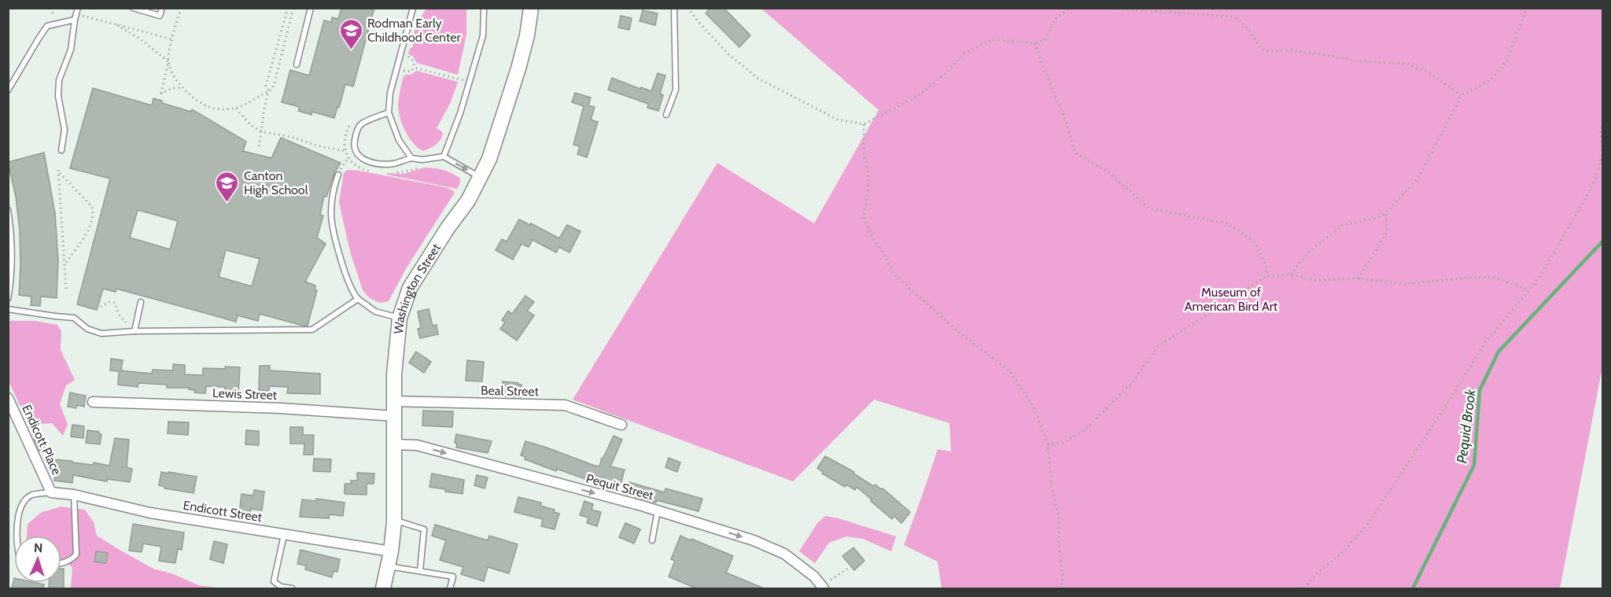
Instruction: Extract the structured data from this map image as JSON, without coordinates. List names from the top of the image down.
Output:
{
  "streets": {
    "main road": ["Washington Street"],
    "street": [
      "Beal Street",
      "Lewis Street",
      "Endicott Place",
      "Pequit Street",
      "Endicott Street"
    ]
  },
  "crossings": [
    ["Washington Street", "Beal Street"],
    ["Washington Street", "Lewis Street"],
    ["Washington Street", "Pequit Street"],
    ["Washington Street", "Endicott Street"],
    ["Endicott Place", "Endicott Street"]
  ],
  "one_way": ["Pequit Street"],
  "water": ["Pequid Brook"],
  "parks": ["Museum of American Bird Art"],
  "places": {
    "school or university": ["Rodman Early Childhood Center", "Canton High School"]
  },
  "north": "top"
}
